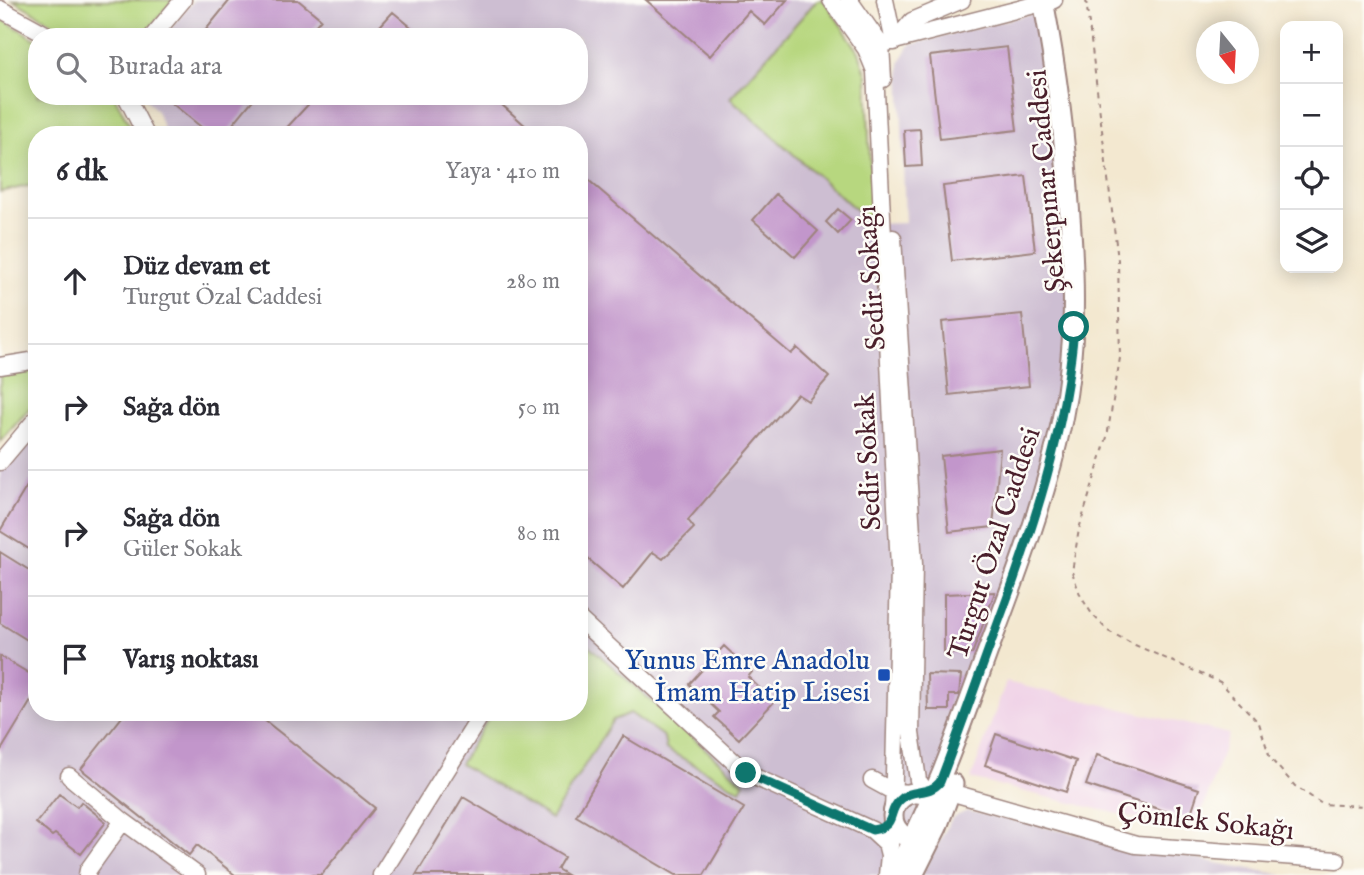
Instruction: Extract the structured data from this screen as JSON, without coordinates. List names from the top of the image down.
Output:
{
  "streets": {
    "main road": ["Şekerpınar Caddesi", "Turgut Özal Caddesi"],
    "street": ["Sedir Sokağı", "Sedir Sokak", "Çömlek Sokağı"]
  },
  "crossings": [
    ["Şekerpınar Caddesi", "Sedir Sokağı"],
    ["Şekerpınar Caddesi", "Sedir Sokak"],
    ["Şekerpınar Caddesi", "Turgut Özal Caddesi"],
    ["Şekerpınar Caddesi", "Çömlek Sokağı"],
    ["Sedir Sokağı", "Sedir Sokak"],
    ["Sedir Sokağı", "Turgut Özal Caddesi"],
    ["Sedir Sokağı", "Çömlek Sokağı"],
    ["Sedir Sokak", "Turgut Özal Caddesi"],
    ["Sedir Sokak", "Çömlek Sokağı"],
    ["Turgut Özal Caddesi", "Çömlek Sokağı"]
  ],
  "places": {
    "transit": ["Yunus Emre Anadolu İmam Hatip Lisesi"]
  },
  "north": "bottom",
  "page": {
    "map_buttons": ["+", "−"],
    "search": "Burada ara",
    "heading": ["6 dk", "Yaya · 410 m"],
    "list": [
      ["Düz devam et", "Turgut Özal Caddesi", "280 m"],
      ["Sağa dön", "50 m"],
      ["Sağa dön", "Güler Sokak", "80 m"],
      "Varış noktası"
    ]
  }
}
